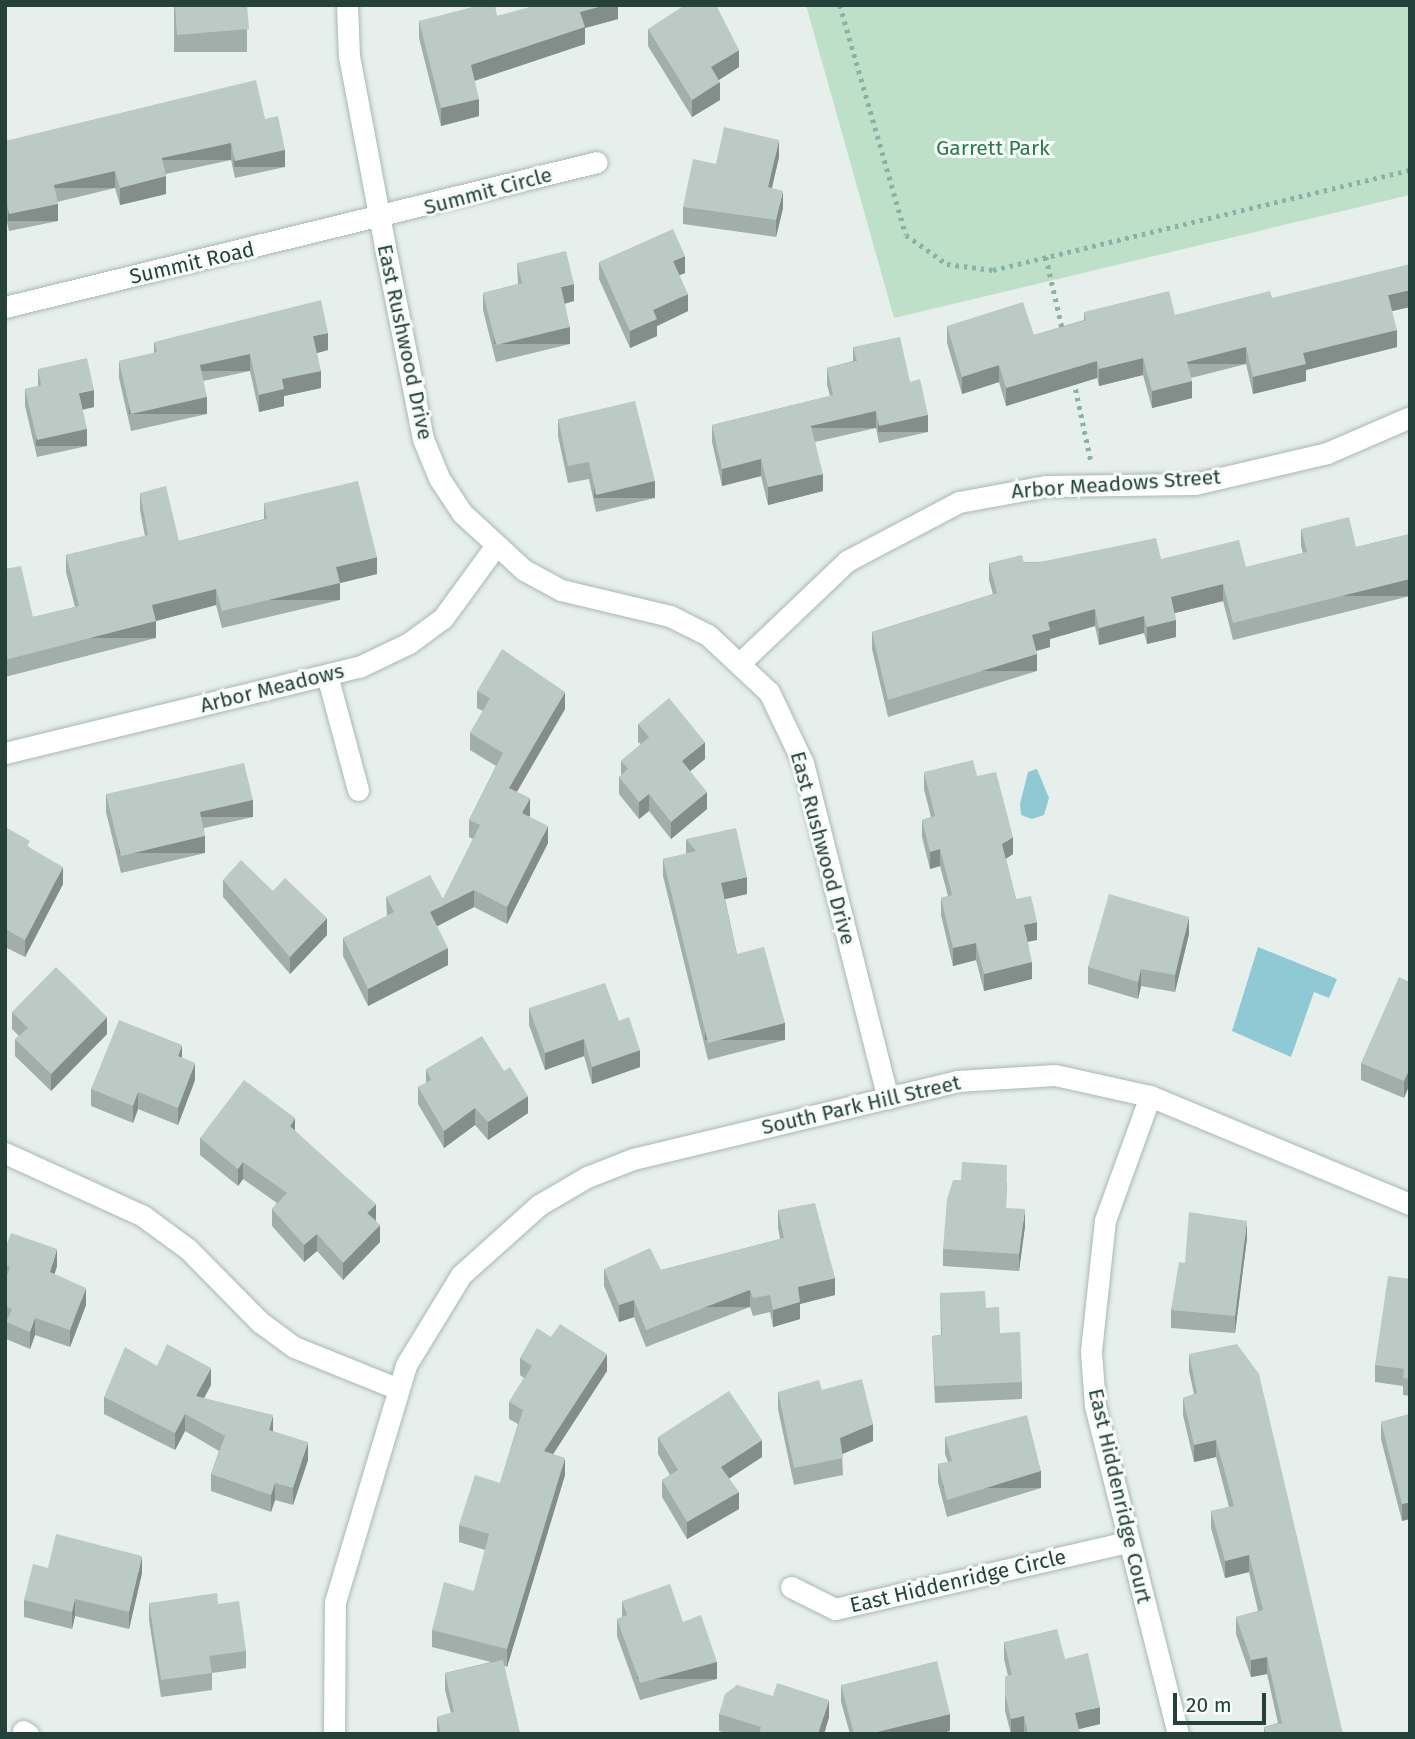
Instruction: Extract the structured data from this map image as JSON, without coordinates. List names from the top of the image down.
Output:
{
  "streets": {
    "street": [
      "Summit Circle",
      "Summit Road",
      "East Rushwood Drive",
      "Arbor Meadows Street",
      "Arbor Meadows",
      "South Park Hill Street",
      "East Hiddenridge Court",
      "East Hiddenridge Circle"
    ]
  },
  "crossings": [
    ["Summit Circle", "Summit Road"],
    ["Summit Circle", "East Rushwood Drive"],
    ["Summit Road", "East Rushwood Drive"],
    ["East Rushwood Drive", "Arbor Meadows Street"],
    ["East Rushwood Drive", "Arbor Meadows"],
    ["East Rushwood Drive", "South Park Hill Street"],
    ["South Park Hill Street", "East Hiddenridge Court"],
    ["East Hiddenridge Court", "East Hiddenridge Circle"]
  ],
  "parks": ["Garrett Park"],
  "scale_bar": "20 m"
}
